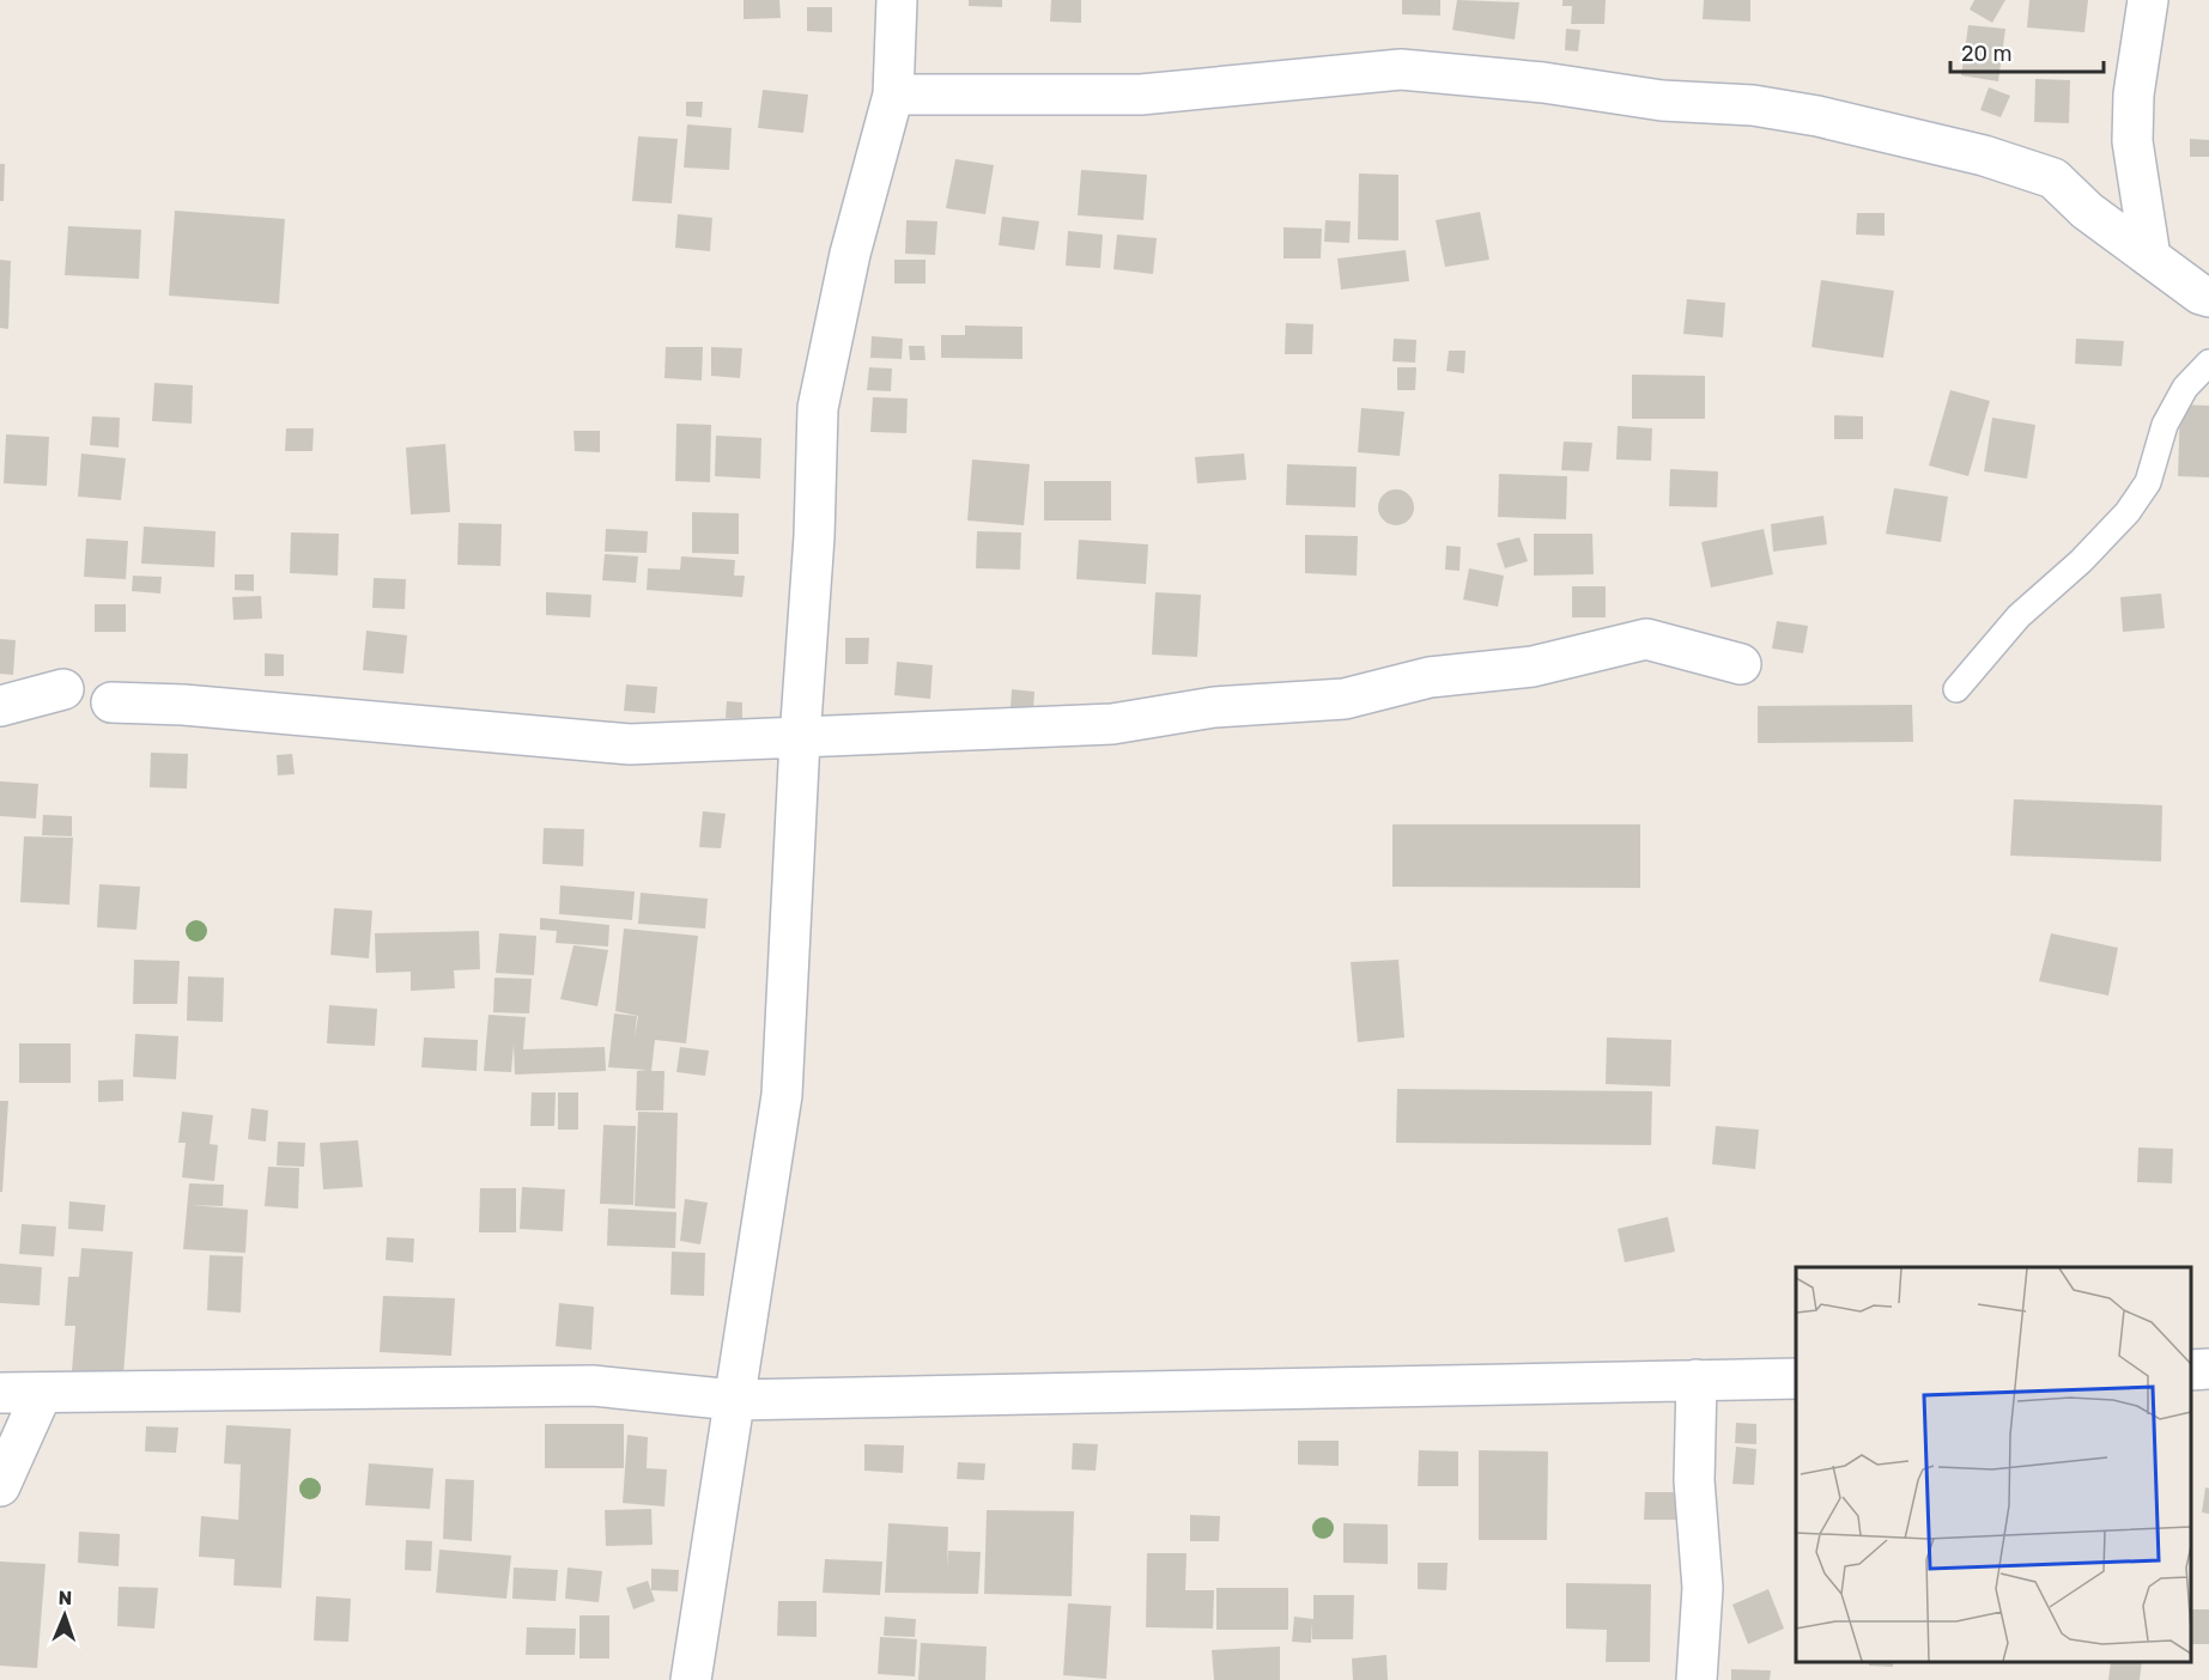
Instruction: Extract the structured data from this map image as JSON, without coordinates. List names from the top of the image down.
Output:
{
  "scale_bar": "20 m",
  "north": "top"
}
